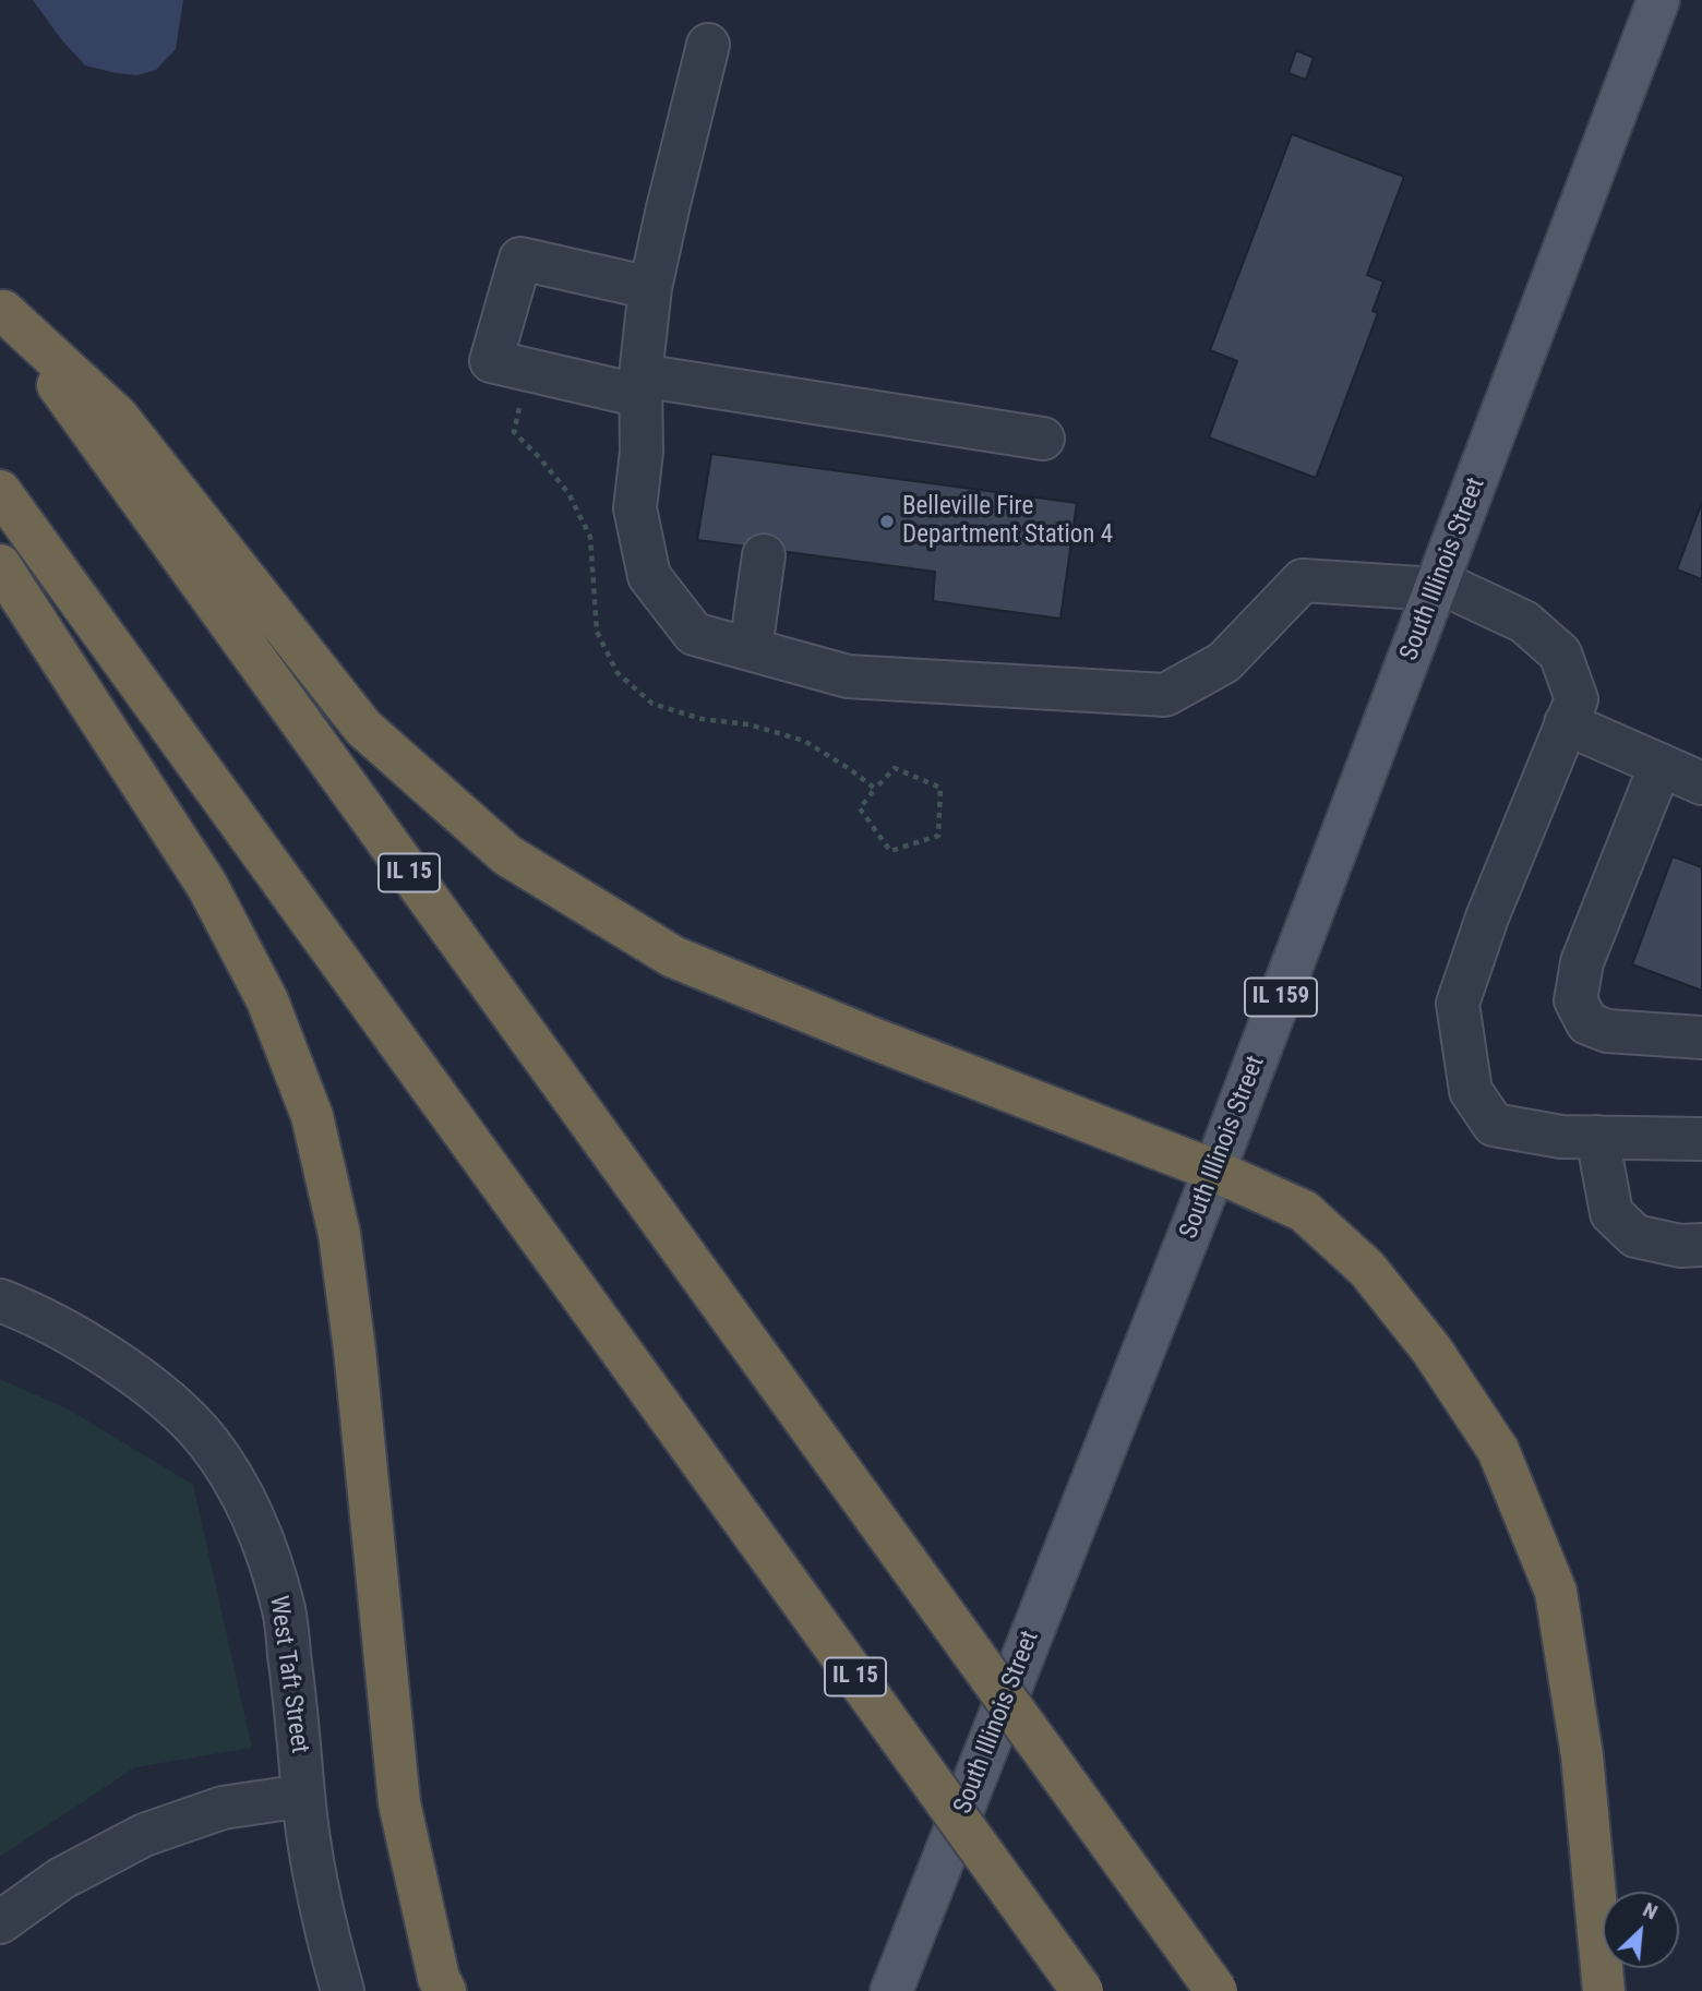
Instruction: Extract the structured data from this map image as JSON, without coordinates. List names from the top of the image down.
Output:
{
  "streets": {
    "highway": ["IL 15"],
    "main road": ["South Illinois Street", "IL 159"],
    "street": ["West Taft Street"]
  },
  "places": ["Belleville Fire Department Station 4"],
  "north": "top right"
}
